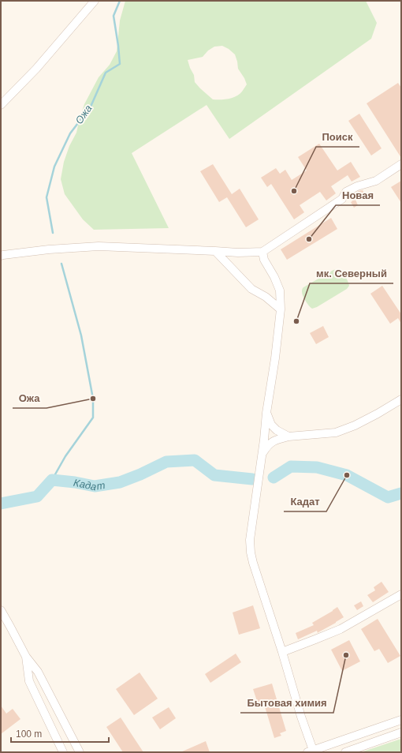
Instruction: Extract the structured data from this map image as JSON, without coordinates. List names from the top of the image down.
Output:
{
  "water": ["Ожа", "Кадат"],
  "places": [
    "Поиск",
    "Новая",
    "мк. Северный",
    "Ожа",
    "Кадат",
    "Бытовая химия"
  ],
  "scale_bar": "100 m"
}
